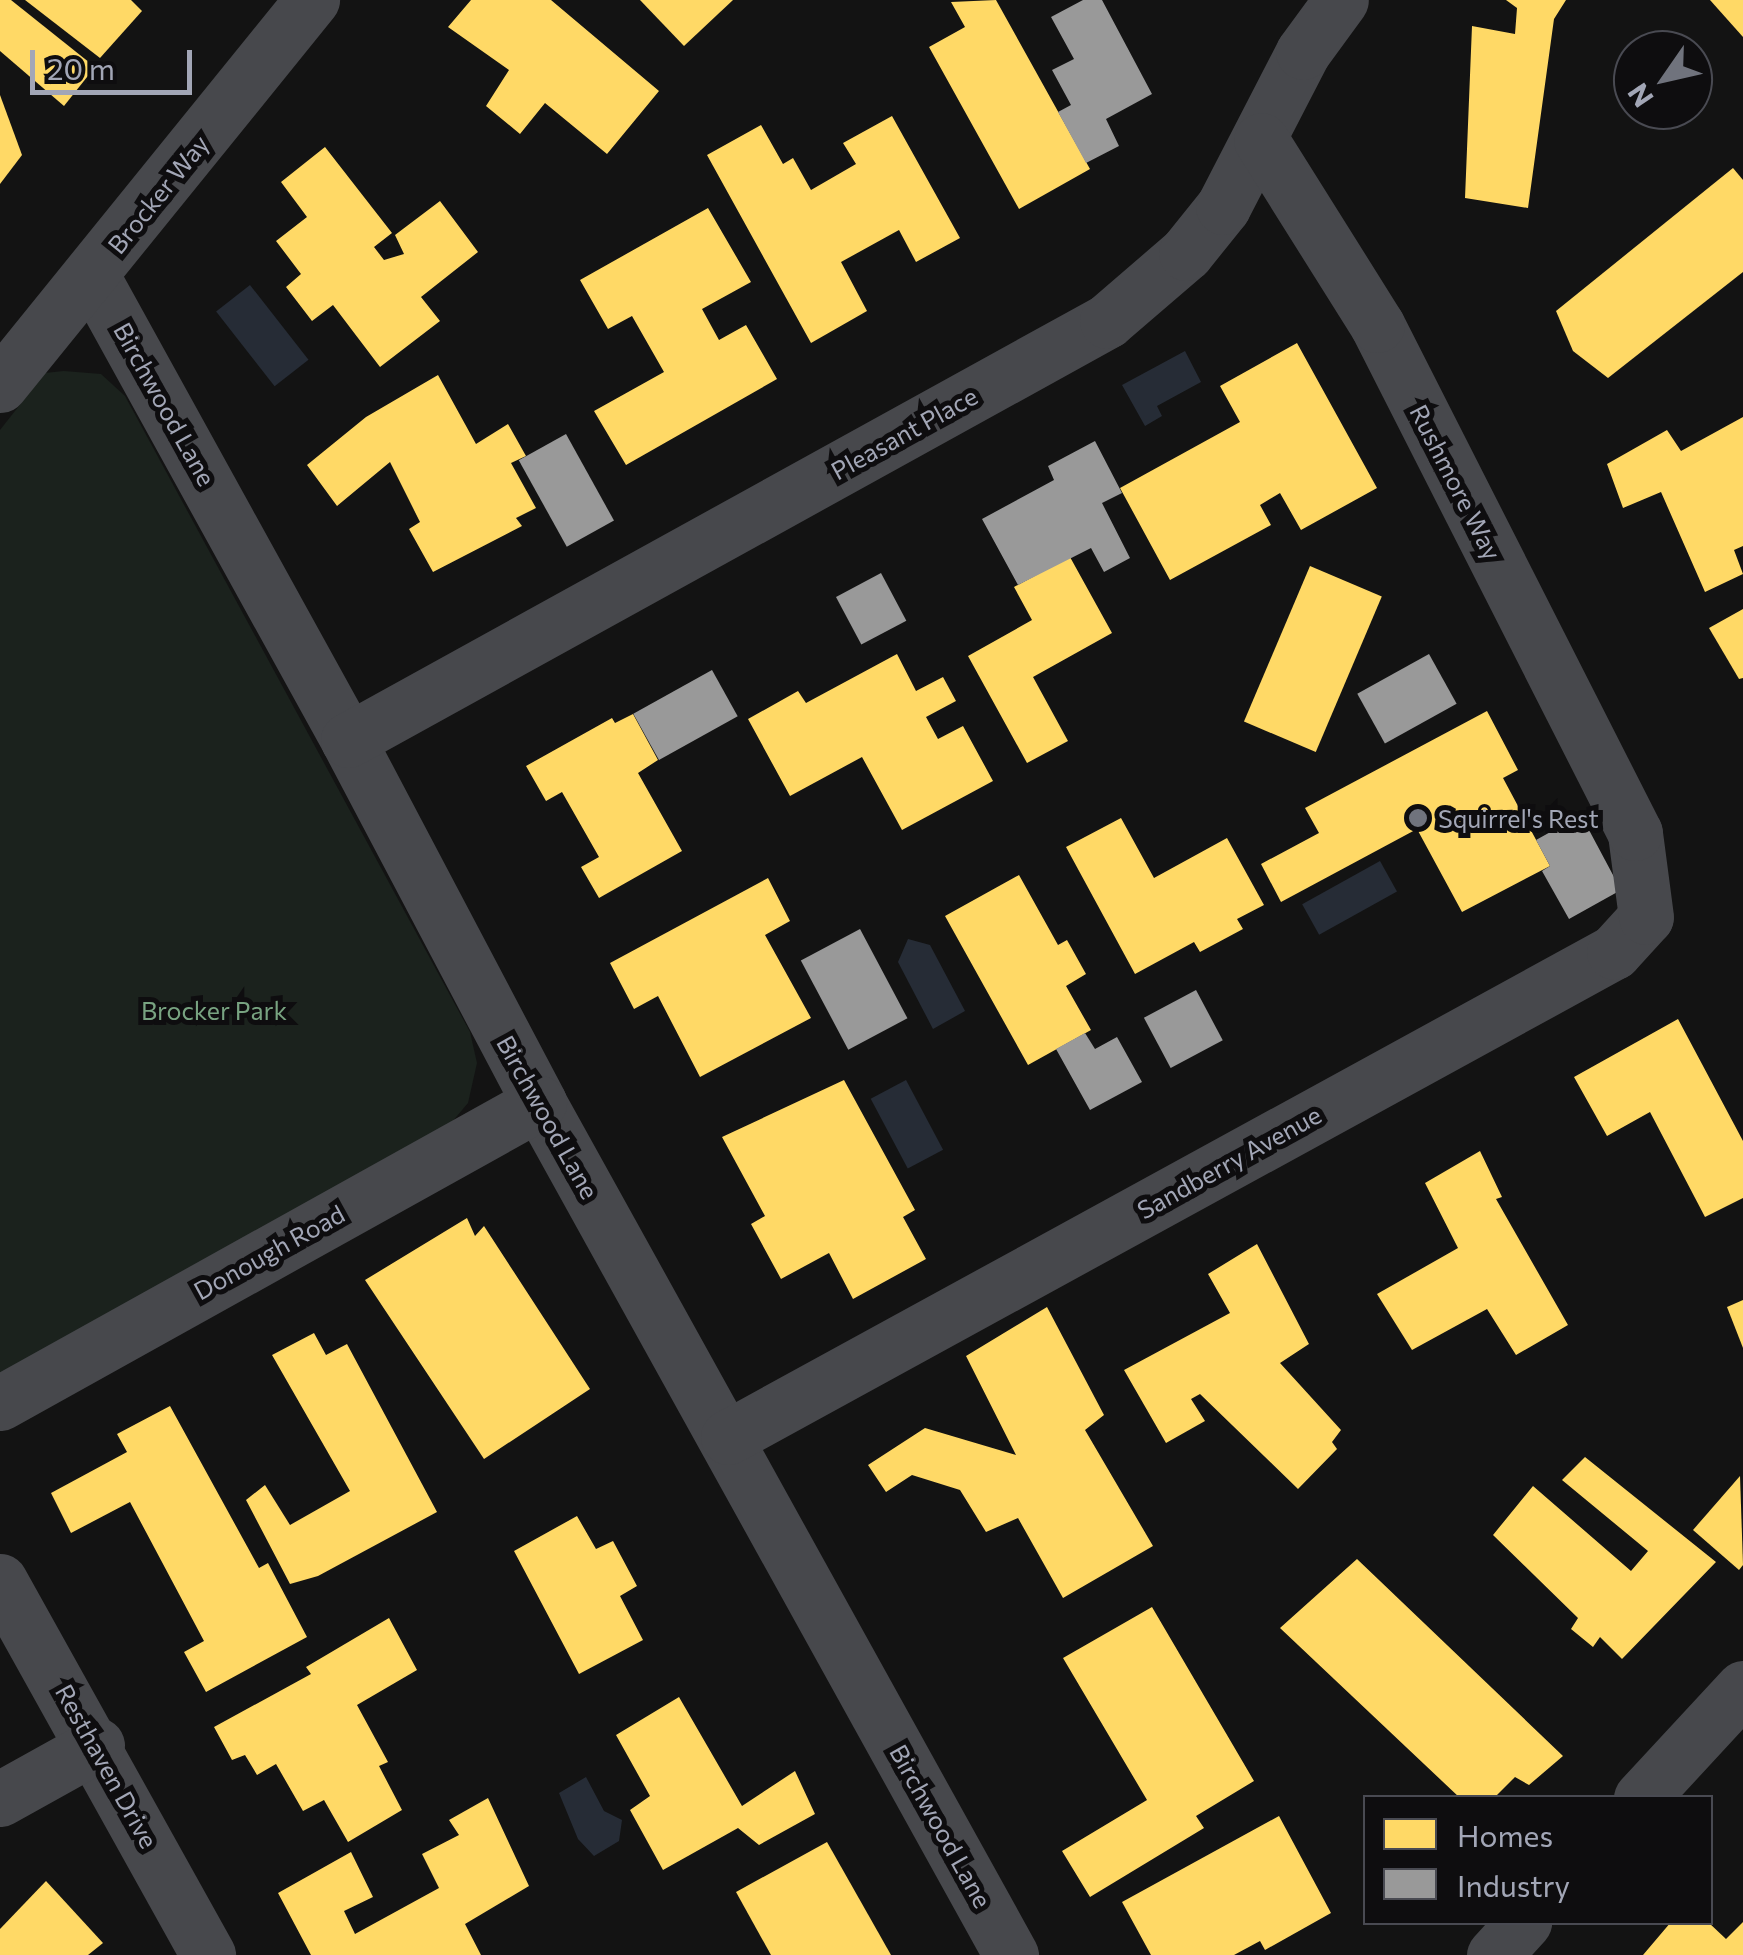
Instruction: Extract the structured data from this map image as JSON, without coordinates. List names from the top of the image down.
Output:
{
  "streets": {
    "street": [
      "Brocker Way",
      "Birchwood Lane",
      "Pleasant Place",
      "Rushmore Way",
      "Sandberry Avenue",
      "Donough Road",
      "Resthaven Drive"
    ]
  },
  "crossings": [
    ["Brocker Way", "Birchwood Lane"],
    ["Birchwood Lane", "Pleasant Place"],
    ["Birchwood Lane", "Sandberry Avenue"],
    ["Birchwood Lane", "Donough Road"],
    ["Pleasant Place", "Rushmore Way"],
    ["Rushmore Way", "Sandberry Avenue"]
  ],
  "parks": ["Brocker Park"],
  "places": ["Squirrel's Rest"],
  "legend": ["Homes", "Industry"],
  "scale_bar": "20 m",
  "north": "bottom left"
}
